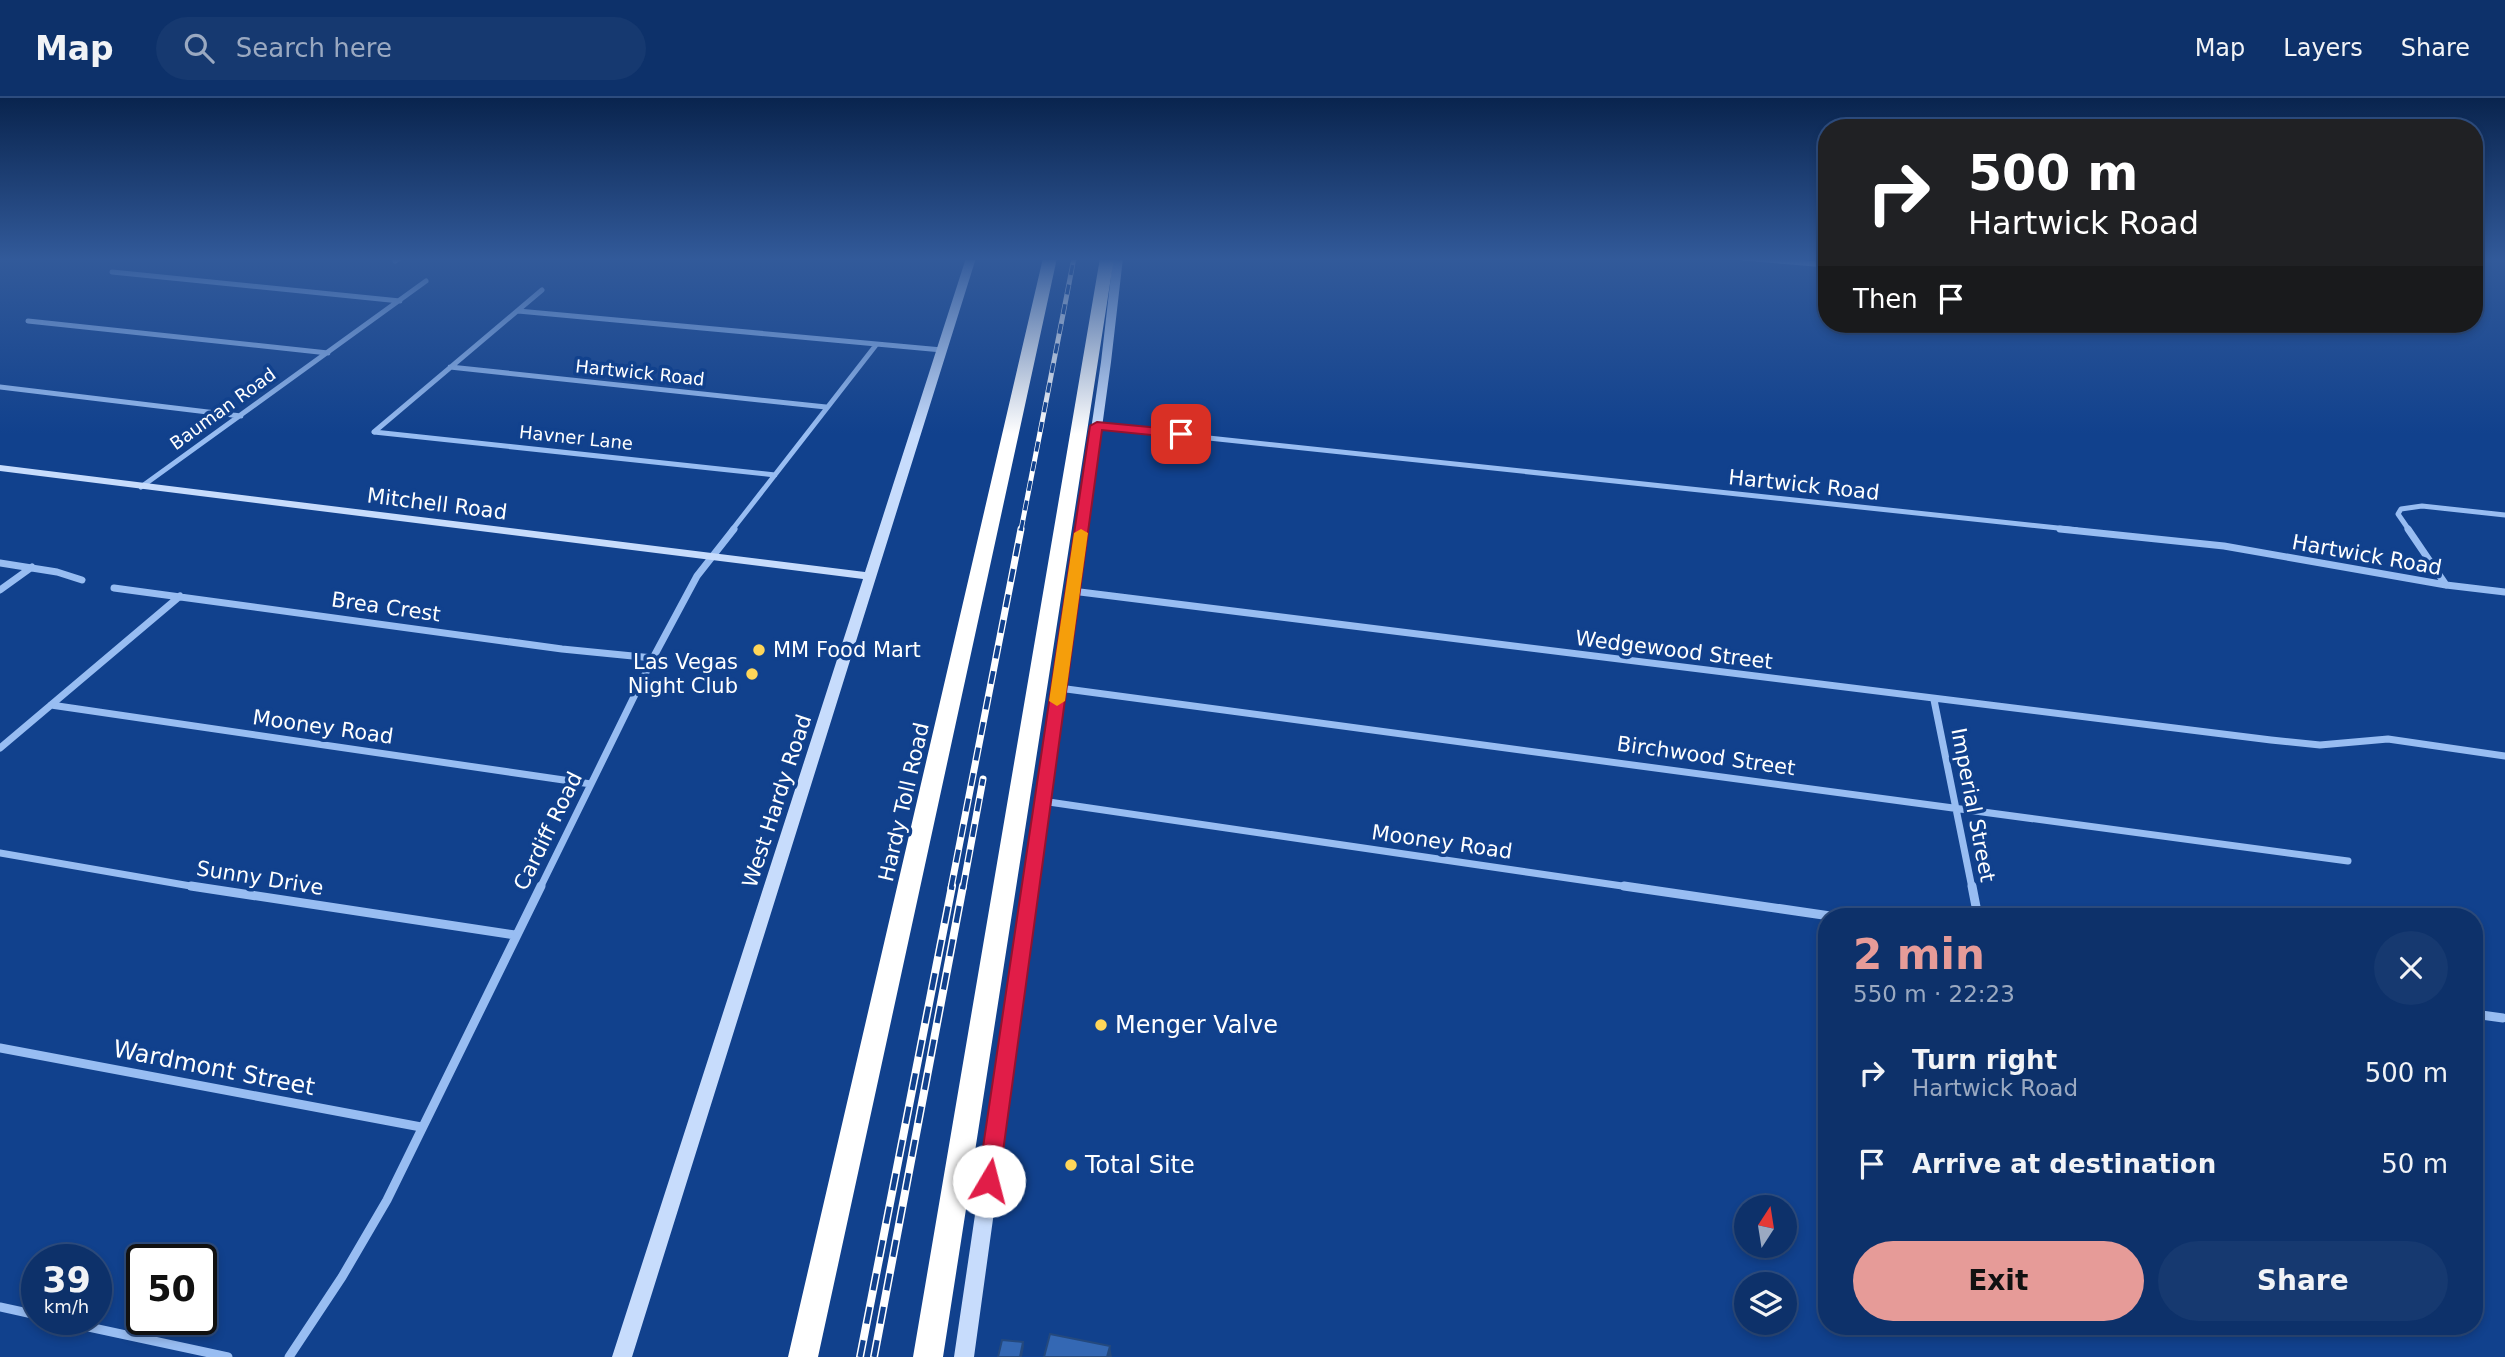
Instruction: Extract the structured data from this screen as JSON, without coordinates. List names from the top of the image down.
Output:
{
  "streets": {
    "highway": ["Hardy Toll Road"],
    "main road": ["Mitchell Road", "West Hardy Road"],
    "street": [
      "Hartwick Road",
      "Bauman Road",
      "Havner Lane",
      "Brea Crest",
      "Wedgewood Street",
      "Mooney Road",
      "Birchwood Street",
      "Imperial Street",
      "Cardiff Road",
      "Sunny Drive",
      "Wardmont Street"
    ]
  },
  "crossings": [
    ["Hartwick Road", "Havner Lane"],
    ["Hartwick Road", "Cardiff Road"],
    ["Bauman Road", "Mitchell Road"],
    ["Havner Lane", "Cardiff Road"],
    ["Mitchell Road", "West Hardy Road"],
    ["Mitchell Road", "Cardiff Road"],
    ["Brea Crest", "Cardiff Road"],
    ["Wedgewood Street", "Imperial Street"],
    ["Mooney Road", "Cardiff Road"],
    ["Birchwood Street", "Imperial Street"],
    ["Cardiff Road", "Sunny Drive"],
    ["Cardiff Road", "Wardmont Street"]
  ],
  "places": [
    "MM Food Mart",
    "Las Vegas Night Club",
    "Menger Valve",
    "Total Site"
  ],
  "north": "top",
  "page": {
    "header": "Map",
    "search": "Search here",
    "nav": ["Map", "Layers", "Share"],
    "turn": ["500 m", "Hartwick Road"],
    "then": "Then",
    "heading": ["2 min", "550 m · 22:23"],
    "list": [
      {
        "name": "Turn right",
        "note": "Hartwick Road",
        "value": "500 m"
      },
      {
        "name": "Arrive at destination",
        "value": "50 m"
      }
    ],
    "buttons": ["Exit", "Share"],
    "speed": "39 km/h",
    "limit": "50"
  }
}
